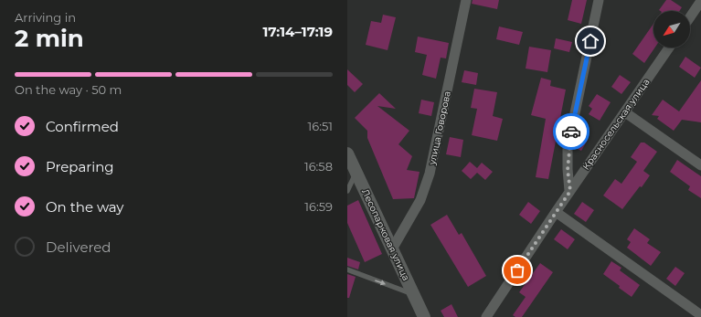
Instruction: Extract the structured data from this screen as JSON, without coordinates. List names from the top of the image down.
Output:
{
  "streets": {
    "street": ["Красносельская улица", "улица Говорова", "Лесопарковая улица"]
  },
  "crossings": [
    ["улица Говорова", "Лесопарковая улица"]
  ],
  "north": "bottom left",
  "page": {
    "heading": ["2 min", "Arriving in", "17:14–17:19"],
    "bar": "On the way · 50 m",
    "list": [
      ["Confirmed", "16:51"],
      ["Preparing", "16:58"],
      ["On the way", "16:59"],
      "Delivered"
    ]
  }
}
